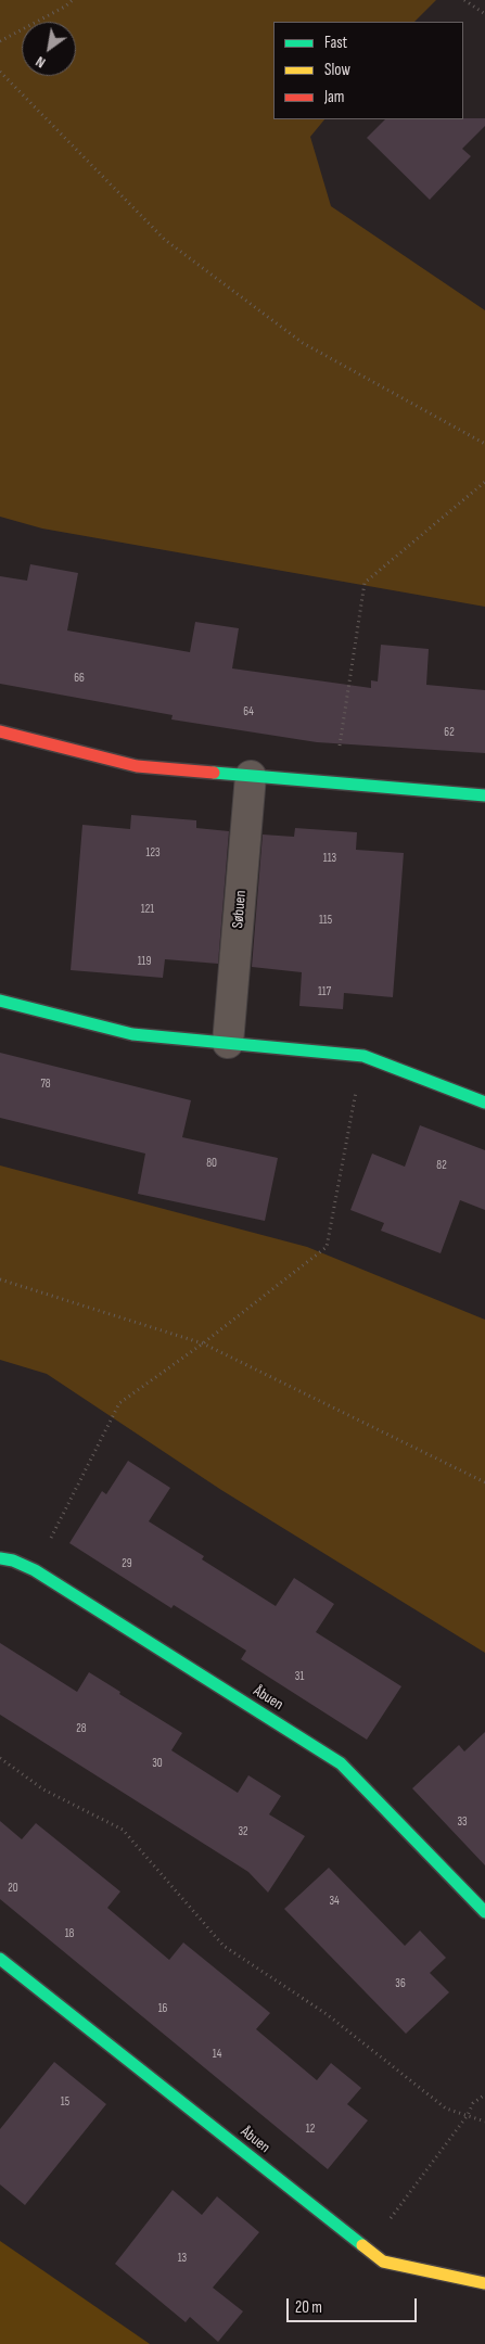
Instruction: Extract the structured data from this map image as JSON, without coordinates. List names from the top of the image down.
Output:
{
  "streets": {
    "street": ["Søbuen", "Åbuen"]
  },
  "house_numbers": [
    "66",
    "64",
    "62",
    "123",
    "113",
    "121",
    "115",
    "119",
    "117",
    "78",
    "80",
    "82",
    "29",
    "31",
    "28",
    "30",
    "33",
    "32",
    "20",
    "34",
    "18",
    "36",
    "16",
    "14",
    "15",
    "12",
    "13"
  ],
  "legend": ["Fast", "Slow", "Jam"],
  "scale_bar": "20 m",
  "north": "bottom left"
}
